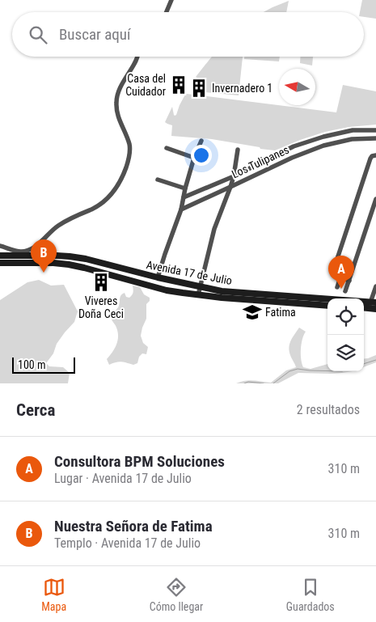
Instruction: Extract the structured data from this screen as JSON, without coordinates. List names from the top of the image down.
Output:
{
  "streets": {
    "main road": ["Avenida 17 de Julio"],
    "street": ["Los Tulipanes"]
  },
  "crossings": [
    ["Los Tulipanes", "Avenida 17 de Julio"]
  ],
  "places": {
    "building": ["Casa del Cuidador", "Invernadero 1", "Viveres Doña Ceci"],
    "school or university": ["Fatima"]
  },
  "scale_bar": "100 m",
  "north": "left",
  "page": {
    "search": "Buscar aquí",
    "pins": ["B", "A"],
    "scale": "100 m",
    "heading": ["Cerca", "2 resultados"],
    "list": [
      {
        "mark": "A",
        "name": "Consultora BPM Soluciones",
        "note": "Lugar · Avenida 17 de Julio",
        "value": "310 m"
      },
      {
        "mark": "B",
        "name": "Nuestra Señora de Fatima",
        "note": "Templo · Avenida 17 de Julio",
        "value": "310 m"
      }
    ],
    "nav": ["Mapa", "Cómo llegar", "Guardados"]
  }
}
